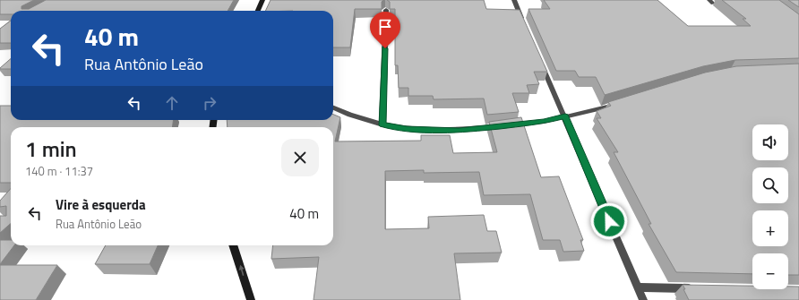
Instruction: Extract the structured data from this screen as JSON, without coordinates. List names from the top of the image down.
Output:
{
  "page": {
    "turn": ["40 m", "Rua Antônio Leão"],
    "map_buttons": ["+", "−"],
    "heading": ["1 min", "140 m · 11:37"],
    "list": [
      {
        "name": "Vire à esquerda",
        "note": "Rua Antônio Leão",
        "value": "40 m"
      }
    ]
  }
}
